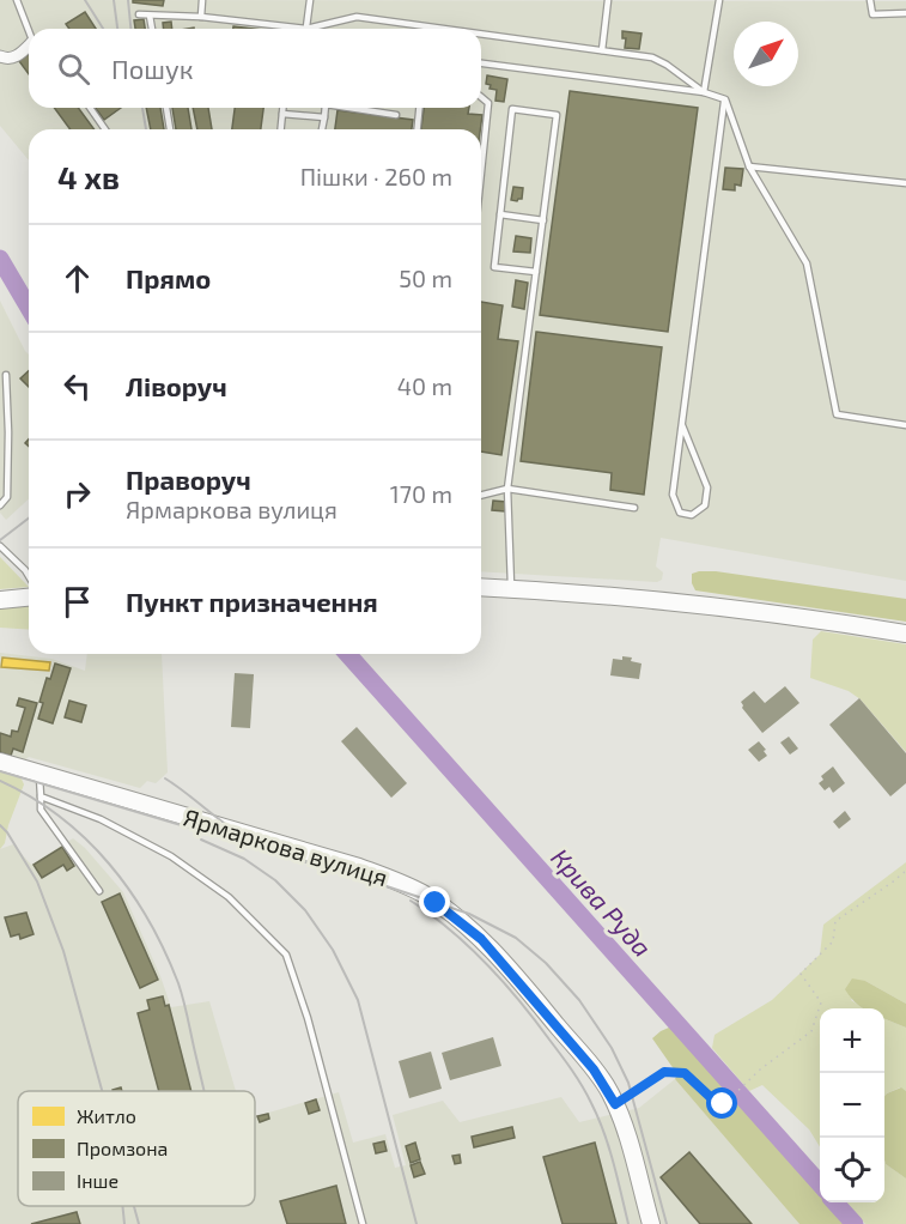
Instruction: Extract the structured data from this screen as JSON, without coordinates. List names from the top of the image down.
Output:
{
  "streets": {
    "street": ["Ярмаркова вулиця"]
  },
  "water": ["Крива Руда"],
  "legend": ["Житло", "Промзона", "Інше"],
  "north": "top right",
  "page": {
    "search": "Пошук",
    "heading": ["4 хв", "Пішки · 260 m"],
    "list": [
      ["Прямо", "50 m"],
      ["Ліворуч", "40 m"],
      ["Праворуч", "Ярмаркова вулиця", "170 m"],
      "Пункт призначення"
    ],
    "map_buttons": ["+", "−"]
  }
}
